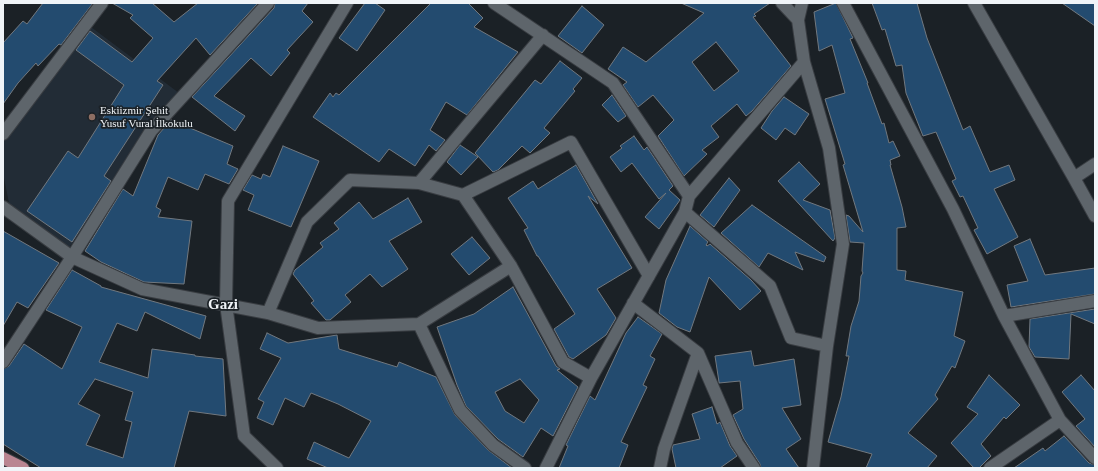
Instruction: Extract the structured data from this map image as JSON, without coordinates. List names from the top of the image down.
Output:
{
  "districts": ["Gazi"],
  "places": ["Eskiizmir Şehit Yusuf Vural İlkokulu"]
}
